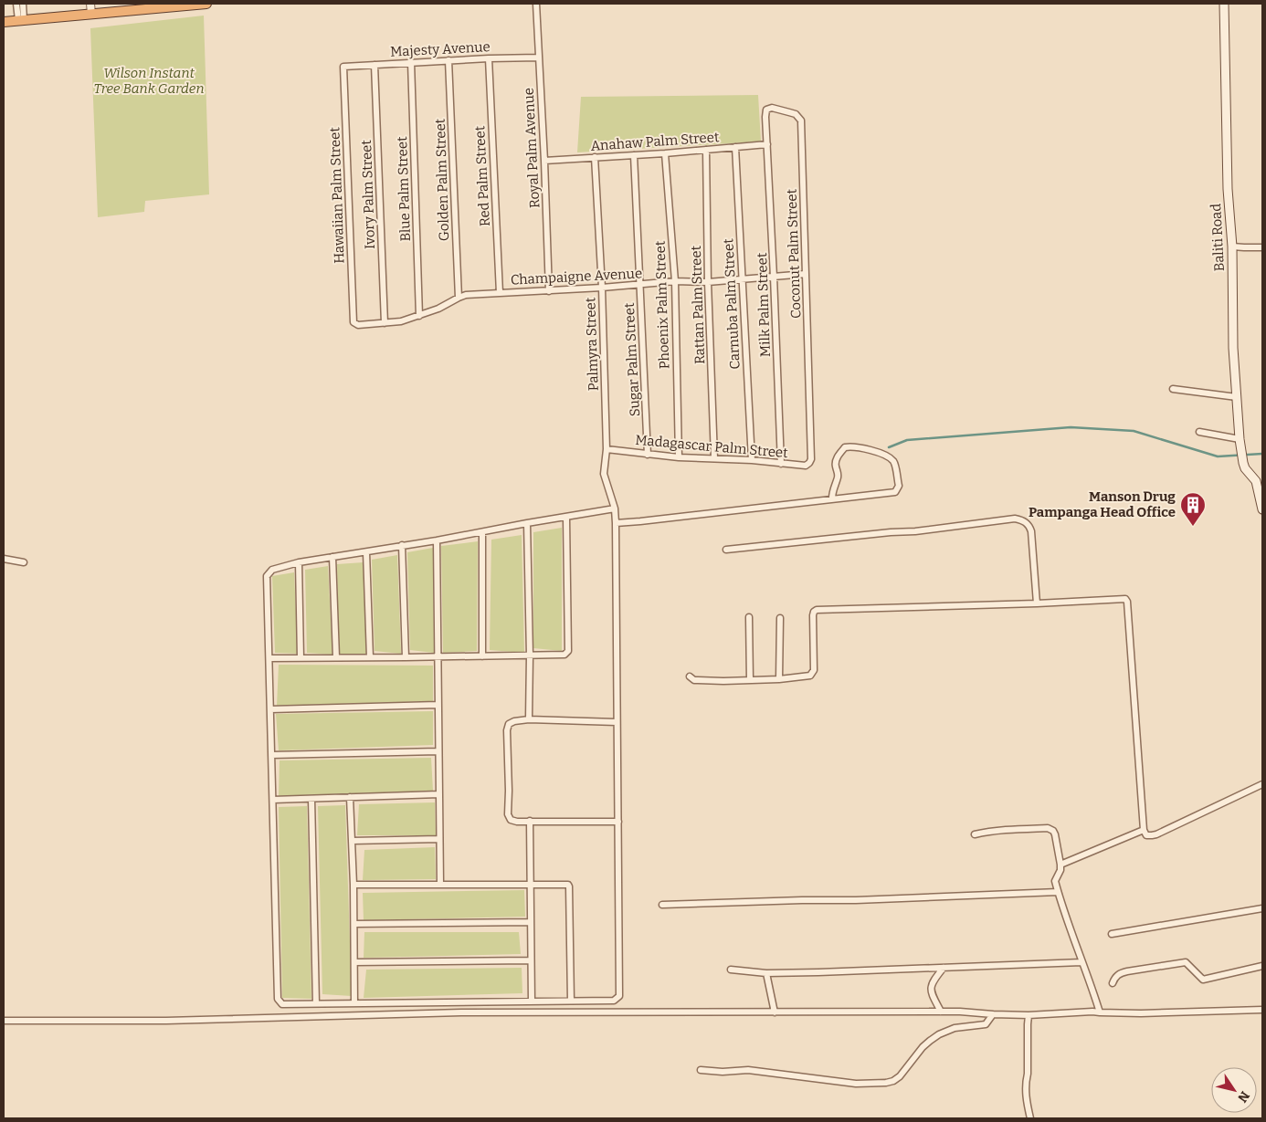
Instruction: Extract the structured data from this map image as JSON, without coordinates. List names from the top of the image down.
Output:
{
  "streets": {
    "main road": ["Baliti Road"],
    "street": [
      "Majesty Avenue",
      "Anahaw Palm Street",
      "Royal Palm Avenue",
      "Red Palm Street",
      "Golden Palm Street",
      "Blue Palm Street",
      "Ivory Palm Street",
      "Hawaiian Palm Street",
      "Coconut Palm Street",
      "Champaigne Avenue",
      "Carnuba Palm Street",
      "Phoenix Palm Street",
      "Rattan Palm Street",
      "Milk Palm Street",
      "Palmyra Street",
      "Sugar Palm Street",
      "Madagascar Palm Street"
    ]
  },
  "crossings": [
    ["Majesty Avenue", "Royal Palm Avenue"],
    ["Majesty Avenue", "Red Palm Street"],
    ["Majesty Avenue", "Golden Palm Street"],
    ["Majesty Avenue", "Blue Palm Street"],
    ["Majesty Avenue", "Ivory Palm Street"],
    ["Majesty Avenue", "Hawaiian Palm Street"],
    ["Anahaw Palm Street", "Royal Palm Avenue"],
    ["Anahaw Palm Street", "Coconut Palm Street"],
    ["Anahaw Palm Street", "Carnuba Palm Street"],
    ["Anahaw Palm Street", "Phoenix Palm Street"],
    ["Anahaw Palm Street", "Rattan Palm Street"],
    ["Anahaw Palm Street", "Milk Palm Street"],
    ["Anahaw Palm Street", "Palmyra Street"],
    ["Anahaw Palm Street", "Sugar Palm Street"],
    ["Royal Palm Avenue", "Champaigne Avenue"],
    ["Red Palm Street", "Champaigne Avenue"],
    ["Golden Palm Street", "Champaigne Avenue"],
    ["Blue Palm Street", "Champaigne Avenue"],
    ["Ivory Palm Street", "Champaigne Avenue"],
    ["Hawaiian Palm Street", "Champaigne Avenue"],
    ["Coconut Palm Street", "Champaigne Avenue"],
    ["Coconut Palm Street", "Milk Palm Street"],
    ["Coconut Palm Street", "Madagascar Palm Street"],
    ["Champaigne Avenue", "Carnuba Palm Street"],
    ["Champaigne Avenue", "Phoenix Palm Street"],
    ["Champaigne Avenue", "Rattan Palm Street"],
    ["Champaigne Avenue", "Milk Palm Street"],
    ["Champaigne Avenue", "Palmyra Street"],
    ["Champaigne Avenue", "Sugar Palm Street"],
    ["Carnuba Palm Street", "Madagascar Palm Street"],
    ["Phoenix Palm Street", "Madagascar Palm Street"],
    ["Rattan Palm Street", "Madagascar Palm Street"],
    ["Milk Palm Street", "Madagascar Palm Street"],
    ["Palmyra Street", "Madagascar Palm Street"],
    ["Sugar Palm Street", "Madagascar Palm Street"]
  ],
  "parks": ["Wilson Instant Tree Bank Garden"],
  "places": {
    "building": ["Manson Drug Pampanga Head Office"]
  },
  "north": "bottom right"
}
